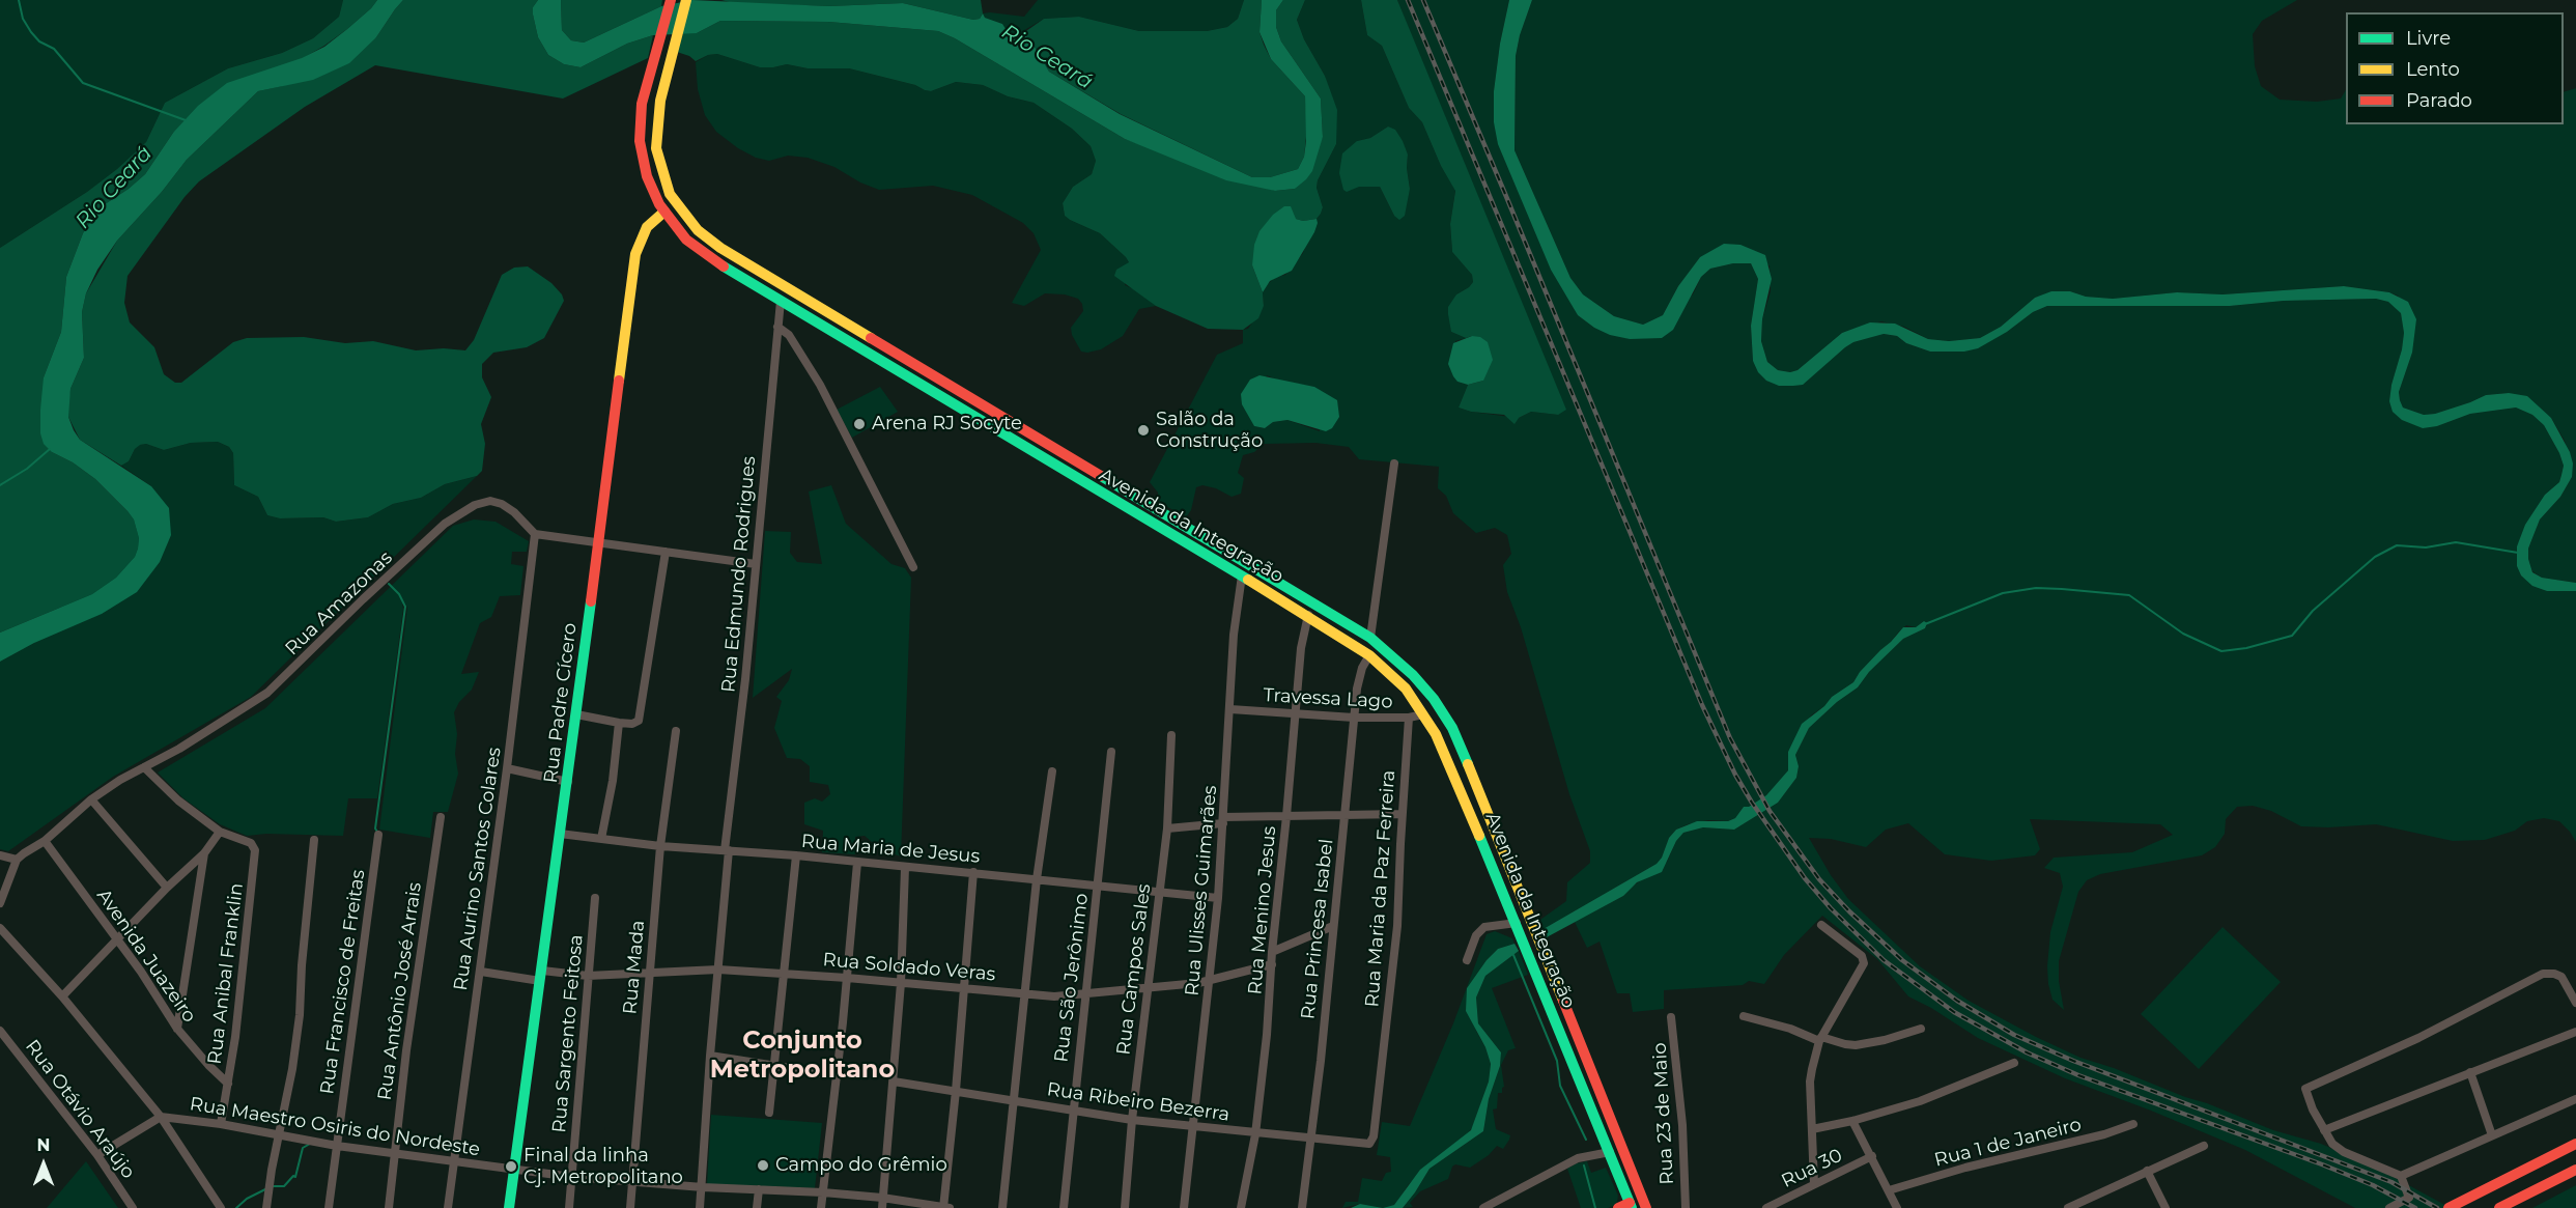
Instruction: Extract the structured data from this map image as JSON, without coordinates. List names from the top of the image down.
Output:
{
  "streets": {
    "main road": ["Avenida da Integração", "Rua Padre Cícero"],
    "street": [
      "Rua Edmundo Rodrigues",
      "Rua Amazonas",
      "Travessa Lago",
      "Rua Maria de Jesus",
      "Rua Aurino Santos Colares",
      "Rua Maria da Paz Ferreira",
      "Rua Ulisses Guimarães",
      "Rua Menino Jesus",
      "Rua Princesa Isabel",
      "Avenida Juazeiro",
      "Rua Mada",
      "Rua Soldado Veras",
      "Rua Campos Sales",
      "Rua Anibal Franklin",
      "Rua São Jerônimo",
      "Rua Francisco de Freitas",
      "Rua Antônio José Arrais",
      "Rua Sargento Feitosa",
      "Rua Ribeiro Bezerra",
      "Rua Otávio Araújo",
      "Rua 23 de Maio",
      "Rua Maestro Osiris do Nordeste",
      "Rua 1 de Janeiro",
      "Rua 30"
    ]
  },
  "crossings": [
    ["Avenida da Integração", "Rua Edmundo Rodrigues"],
    ["Avenida da Integração", "Travessa Lago"],
    ["Avenida da Integração", "Rua Padre Cícero"],
    ["Avenida da Integração", "Rua Ulisses Guimarães"],
    ["Avenida da Integração", "Rua Menino Jesus"],
    ["Avenida da Integração", "Rua Princesa Isabel"],
    ["Rua Edmundo Rodrigues", "Rua Maria de Jesus"],
    ["Rua Edmundo Rodrigues", "Rua Soldado Veras"],
    ["Rua Edmundo Rodrigues", "Rua Maestro Osiris do Nordeste"],
    ["Rua Amazonas", "Rua Aurino Santos Colares"],
    ["Rua Amazonas", "Avenida Juazeiro"],
    ["Travessa Lago", "Rua Maria da Paz Ferreira"],
    ["Travessa Lago", "Rua Ulisses Guimarães"],
    ["Travessa Lago", "Rua Menino Jesus"],
    ["Travessa Lago", "Rua Princesa Isabel"],
    ["Rua Padre Cícero", "Rua Maria de Jesus"],
    ["Rua Padre Cícero", "Rua Soldado Veras"],
    ["Rua Padre Cícero", "Rua Maestro Osiris do Nordeste"],
    ["Rua Maria de Jesus", "Rua Ulisses Guimarães"],
    ["Rua Maria de Jesus", "Rua Mada"],
    ["Rua Maria de Jesus", "Rua Campos Sales"],
    ["Rua Maria de Jesus", "Rua São Jerônimo"],
    ["Rua Aurino Santos Colares", "Rua Soldado Veras"],
    ["Rua Aurino Santos Colares", "Rua Maestro Osiris do Nordeste"],
    ["Rua Maria da Paz Ferreira", "Rua Ribeiro Bezerra"],
    ["Rua Ulisses Guimarães", "Rua Soldado Veras"],
    ["Rua Ulisses Guimarães", "Rua Ribeiro Bezerra"],
    ["Rua Menino Jesus", "Rua Soldado Veras"],
    ["Rua Menino Jesus", "Rua Ribeiro Bezerra"],
    ["Rua Princesa Isabel", "Rua Ribeiro Bezerra"],
    ["Avenida Juazeiro", "Rua Anibal Franklin"],
    ["Rua Mada", "Rua Soldado Veras"],
    ["Rua Mada", "Rua Maestro Osiris do Nordeste"],
    ["Rua Soldado Veras", "Rua Campos Sales"],
    ["Rua Soldado Veras", "Rua São Jerônimo"],
    ["Rua Soldado Veras", "Rua Sargento Feitosa"],
    ["Rua Campos Sales", "Rua Ribeiro Bezerra"],
    ["Rua Anibal Franklin", "Rua Maestro Osiris do Nordeste"],
    ["Rua São Jerônimo", "Rua Ribeiro Bezerra"],
    ["Rua Francisco de Freitas", "Rua Maestro Osiris do Nordeste"],
    ["Rua Antônio José Arrais", "Rua Maestro Osiris do Nordeste"],
    ["Rua Sargento Feitosa", "Rua Maestro Osiris do Nordeste"],
    ["Rua Otávio Araújo", "Rua Maestro Osiris do Nordeste"]
  ],
  "districts": ["Conjunto Metropolitano"],
  "water": ["Rio Ceará"],
  "places": [
    "Arena RJ Socyte",
    "Salão da Construção",
    "Campo do Grêmio",
    "Final da linha Cj. Metropolitano"
  ],
  "legend": ["Livre", "Lento", "Parado"],
  "north": "top"
}
